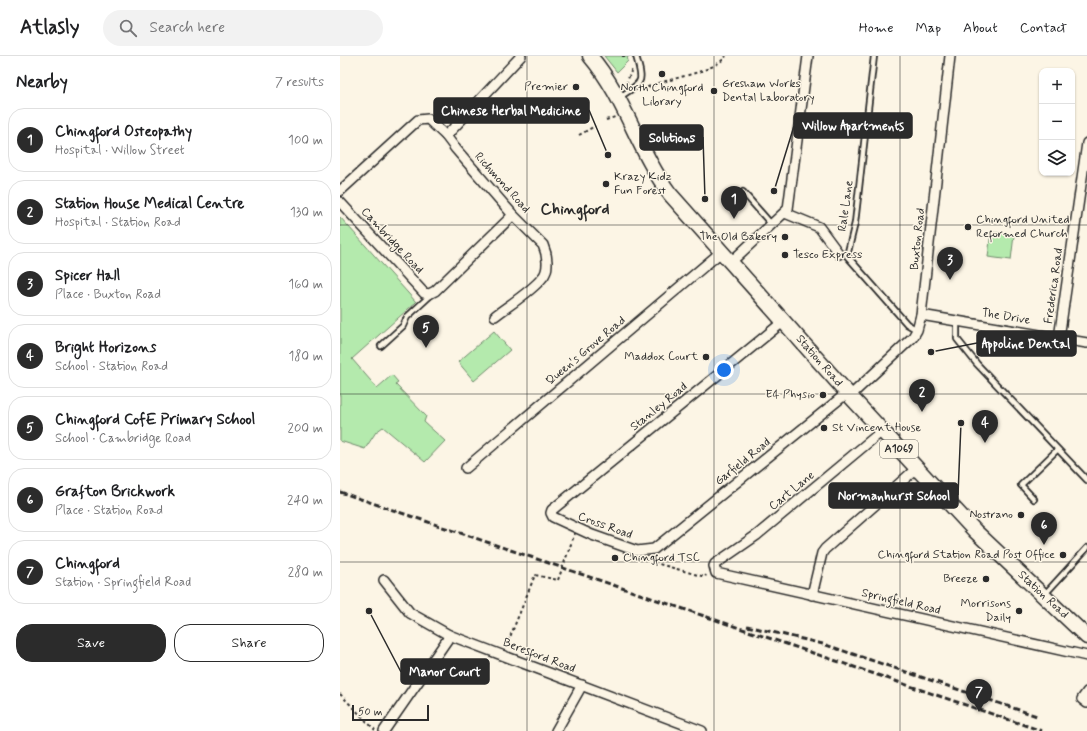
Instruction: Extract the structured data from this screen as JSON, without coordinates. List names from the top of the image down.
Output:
{
  "streets": {
    "main road": ["Station Road", "A1069"],
    "street": [
      "Richmond Road",
      "Buxton Road",
      "Cambridge Road",
      "Frederica Road",
      "The Drive",
      "Queen's Grove Road",
      "Stanley Road",
      "Garfield Road",
      "Cart Lane",
      "Cross Road",
      "Springfield Road",
      "Beresford Road"
    ],
    "lane": ["Rale Lane"]
  },
  "crossings": [
    ["Rale Lane", "Buxton Road"],
    ["Buxton Road", "The Drive"],
    ["Buxton Road", "Station Road"],
    ["Buxton Road", "Garfield Road"],
    ["Frederica Road", "The Drive"],
    ["Queen's Grove Road", "Station Road"],
    ["Station Road", "Stanley Road"],
    ["Station Road", "Garfield Road"],
    ["Station Road", "Cart Lane"],
    ["Stanley Road", "Cross Road"],
    ["Garfield Road", "Cross Road"],
    ["Cart Lane", "Springfield Road"]
  ],
  "districts": ["Chingford"],
  "places": [
    "North Chingford Library",
    "Premier",
    "Gresham Works Dental Laboratory",
    "Chinese Herbal Medicine",
    "Krazy Kidz Fun Forest",
    "Willow Apartments",
    "Solutions",
    "Chingford United Reformed Church",
    "The Old Bakery",
    "Tesco Express",
    "Appoline Dental",
    "Maddox Court",
    "E4 Physio",
    "Normanhurst School",
    "St Vincent House",
    "Nostrano",
    "Chingford Station Road Post Office",
    "Chingford TSC",
    "Breeze",
    "Manor Court",
    "Morrisons Daily"
  ],
  "scale_bar": "50 m",
  "page": {
    "header": "Atlasly",
    "search": "Search here",
    "nav": [
      "Home",
      "Map",
      "About",
      "Contact"
    ],
    "heading": ["Nearby", "7 results"],
    "map_buttons": ["+", "−"],
    "list": [
      {
        "mark": "1",
        "name": "Chingford Osteopathy",
        "note": "Hospital · Willow Street",
        "value": "100 m"
      },
      {
        "mark": "2",
        "name": "Station House Medical Centre",
        "note": "Hospital · Station Road",
        "value": "130 m"
      },
      {
        "mark": "3",
        "name": "Spicer Hall",
        "note": "Place · Buxton Road",
        "value": "160 m"
      },
      {
        "mark": "4",
        "name": "Bright Horizons",
        "note": "School · Station Road",
        "value": "180 m"
      },
      {
        "mark": "5",
        "name": "Chingford CofE Primary School",
        "note": "School · Cambridge Road",
        "value": "200 m"
      },
      {
        "mark": "6",
        "name": "Grafton Brickwork",
        "note": "Place · Station Road",
        "value": "240 m"
      },
      {
        "mark": "7",
        "name": "Chingford",
        "note": "Station · Springfield Road",
        "value": "280 m"
      }
    ],
    "pins": [
      "1",
      "3",
      "5",
      "2",
      "4",
      "6",
      "7"
    ],
    "buttons": ["Save", "Share"],
    "scale": "50 m"
  }
}
